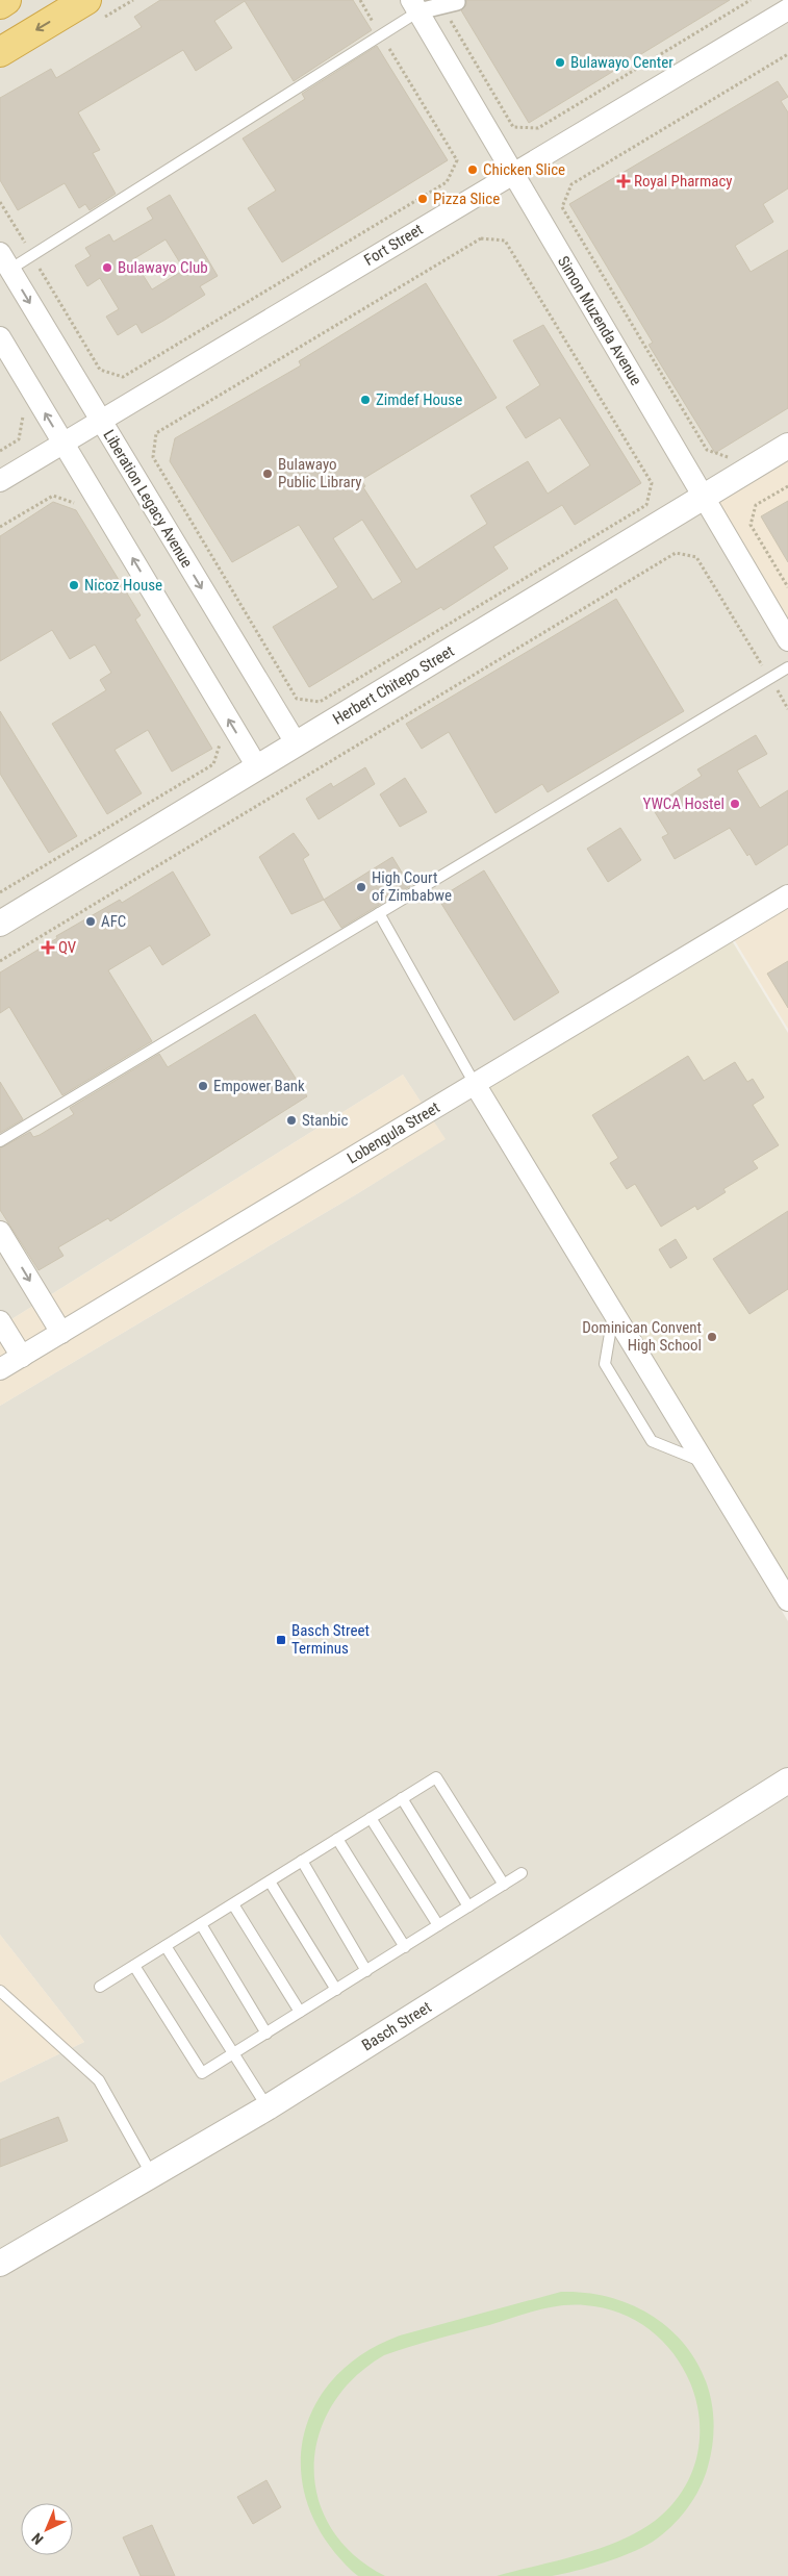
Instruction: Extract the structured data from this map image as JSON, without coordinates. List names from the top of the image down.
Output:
{
  "streets": {
    "street": [
      "Fort Street",
      "Simon Muzenda Avenue",
      "Liberation Legacy Avenue",
      "Herbert Chitepo Street",
      "Lobengula Street",
      "Basch Street"
    ]
  },
  "crossings": [
    ["Fort Street", "Simon Muzenda Avenue"],
    ["Fort Street", "Liberation Legacy Avenue"],
    ["Simon Muzenda Avenue", "Herbert Chitepo Street"],
    ["Liberation Legacy Avenue", "Herbert Chitepo Street"]
  ],
  "places": {
    "other": [
      "Bulawayo Center",
      "Chicken Slice",
      "Pizza Slice",
      "Bulawayo Club",
      "Zimdef House",
      "Bulawayo Public Library",
      "Nicoz House",
      "YWCA Hostel",
      "High Court of Zimbabwe",
      "AFC",
      "Empower Bank",
      "Stanbic",
      "Dominican Convent High School"
    ],
    "health": ["Royal Pharmacy", "QV"],
    "transit": ["Basch Street Terminus"]
  },
  "north": "bottom left"
}
